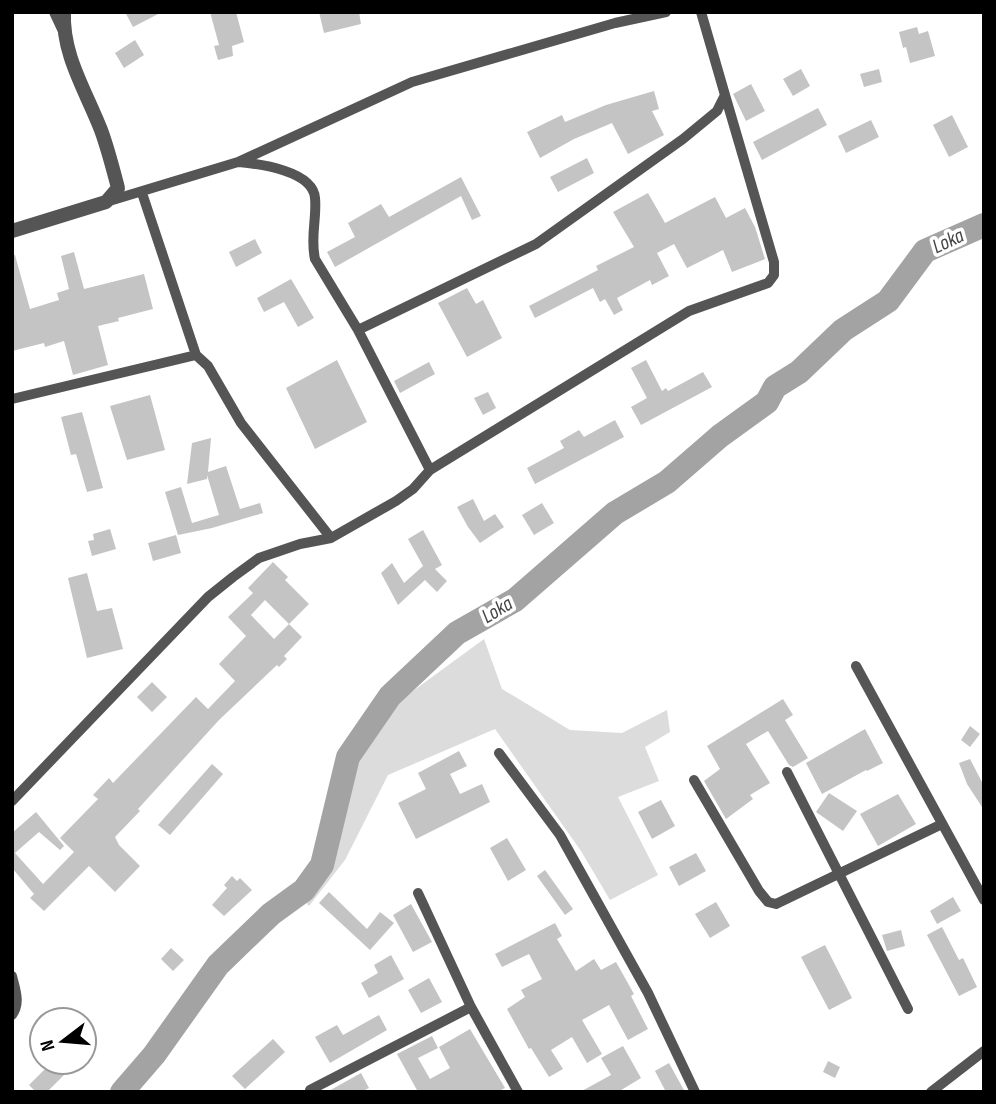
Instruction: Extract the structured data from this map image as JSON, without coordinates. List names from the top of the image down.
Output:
{
  "water": ["Loka"],
  "north": "left"
}
